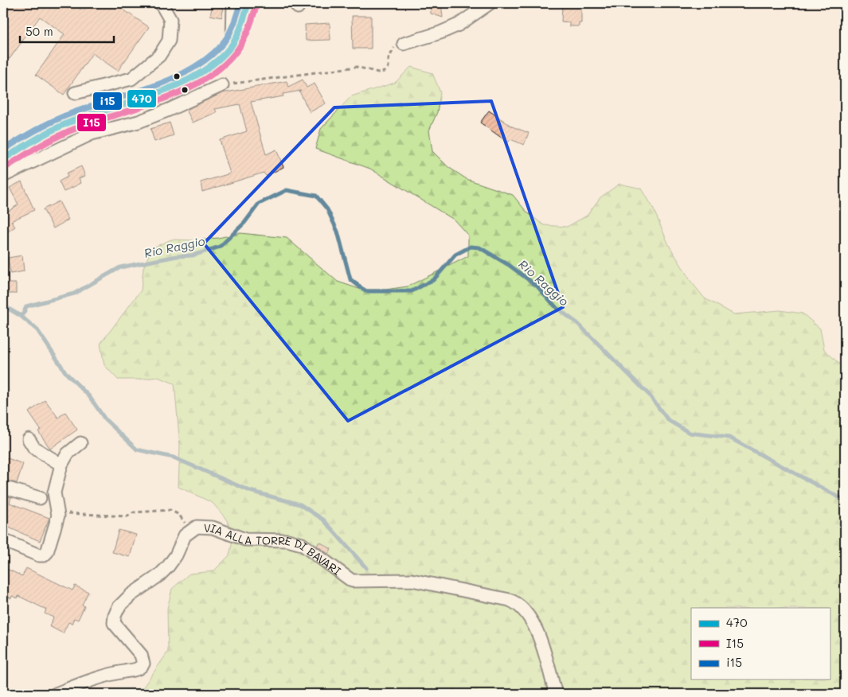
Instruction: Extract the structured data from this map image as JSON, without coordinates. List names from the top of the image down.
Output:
{
  "streets": {
    "street": ["VIA ALLA TORRE DI BAVARI"]
  },
  "water": ["Rio Raggio"],
  "lines": ["transit line 470", "transit line i15", "transit line I15"],
  "legend": ["470", "I15", "i15"],
  "scale_bar": "50 m"
}
